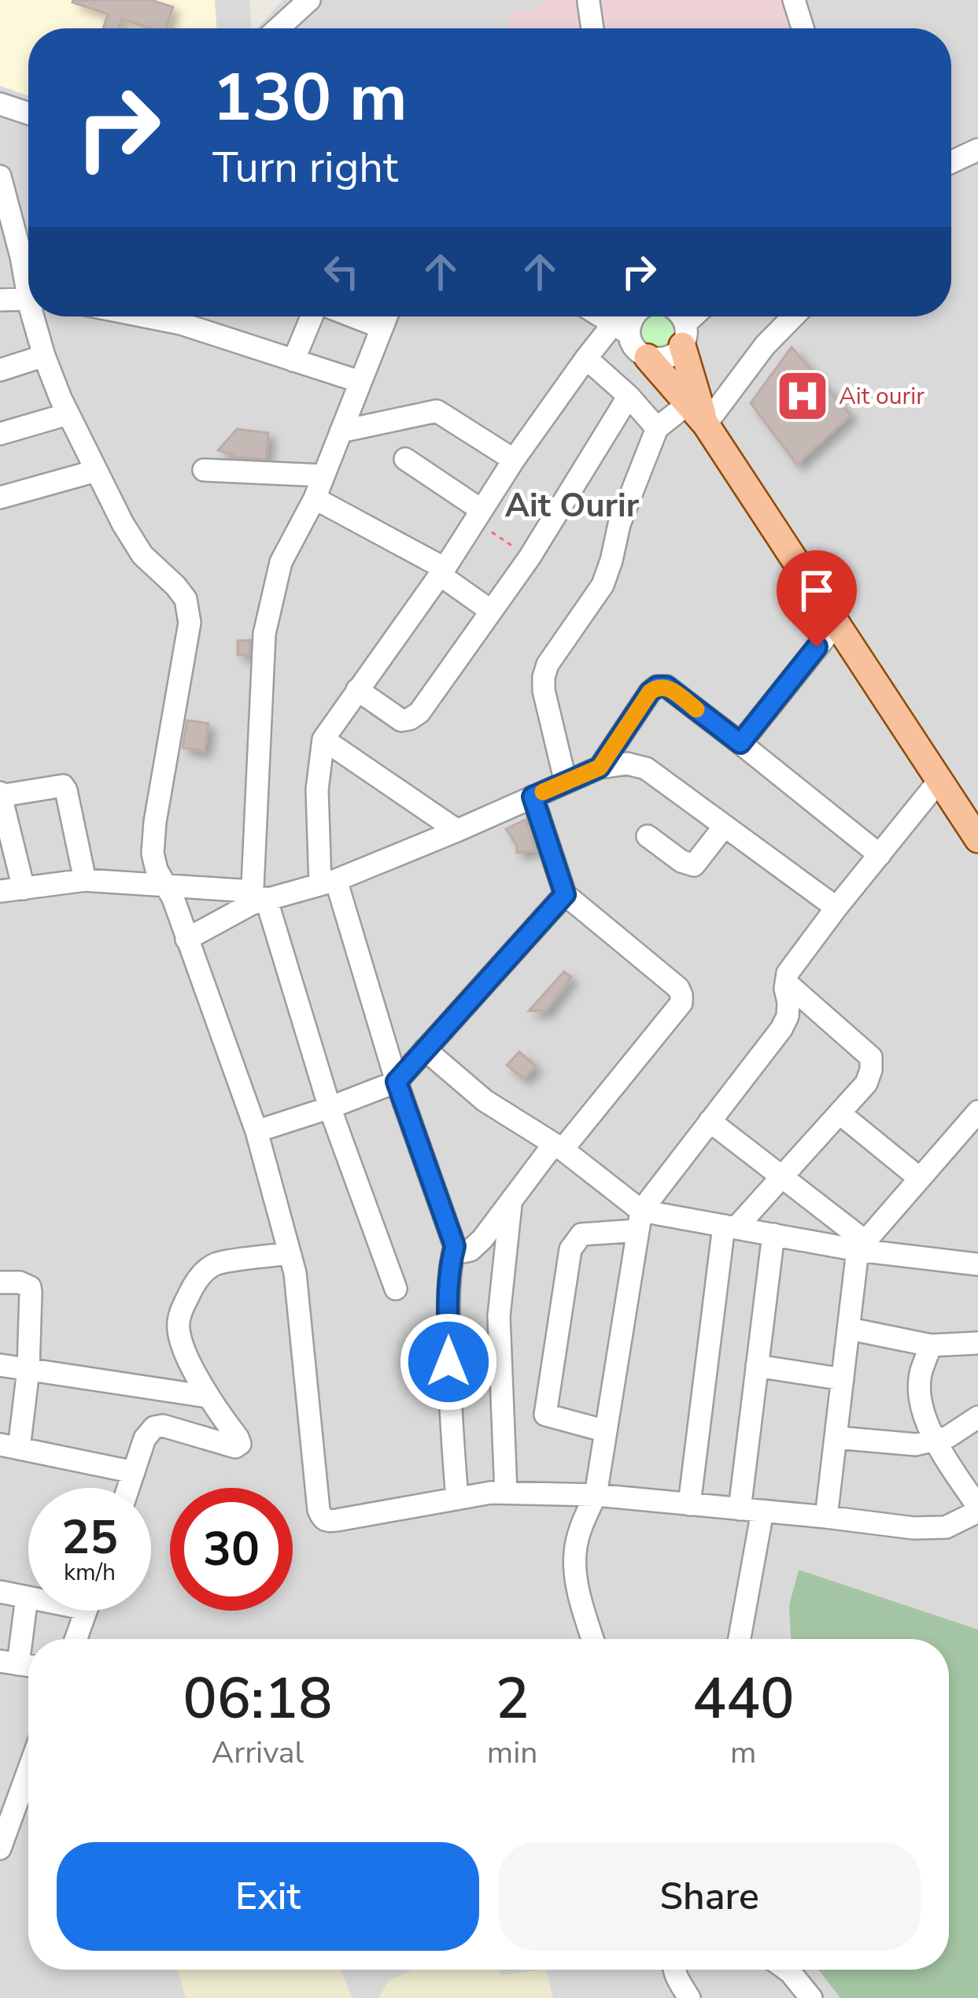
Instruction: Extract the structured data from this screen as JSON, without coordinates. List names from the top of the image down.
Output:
{
  "districts": ["Ait Ourir"],
  "places": {
    "hospital": ["Ait ourir"]
  },
  "page": {
    "turn": ["130 m", "Turn right"],
    "speed": "25 km/h",
    "limit": "30",
    "eta": [
      "06:18",
      "Arrival",
      "2",
      "min",
      "440",
      "m"
    ],
    "buttons": ["Exit", "Share"]
  }
}
